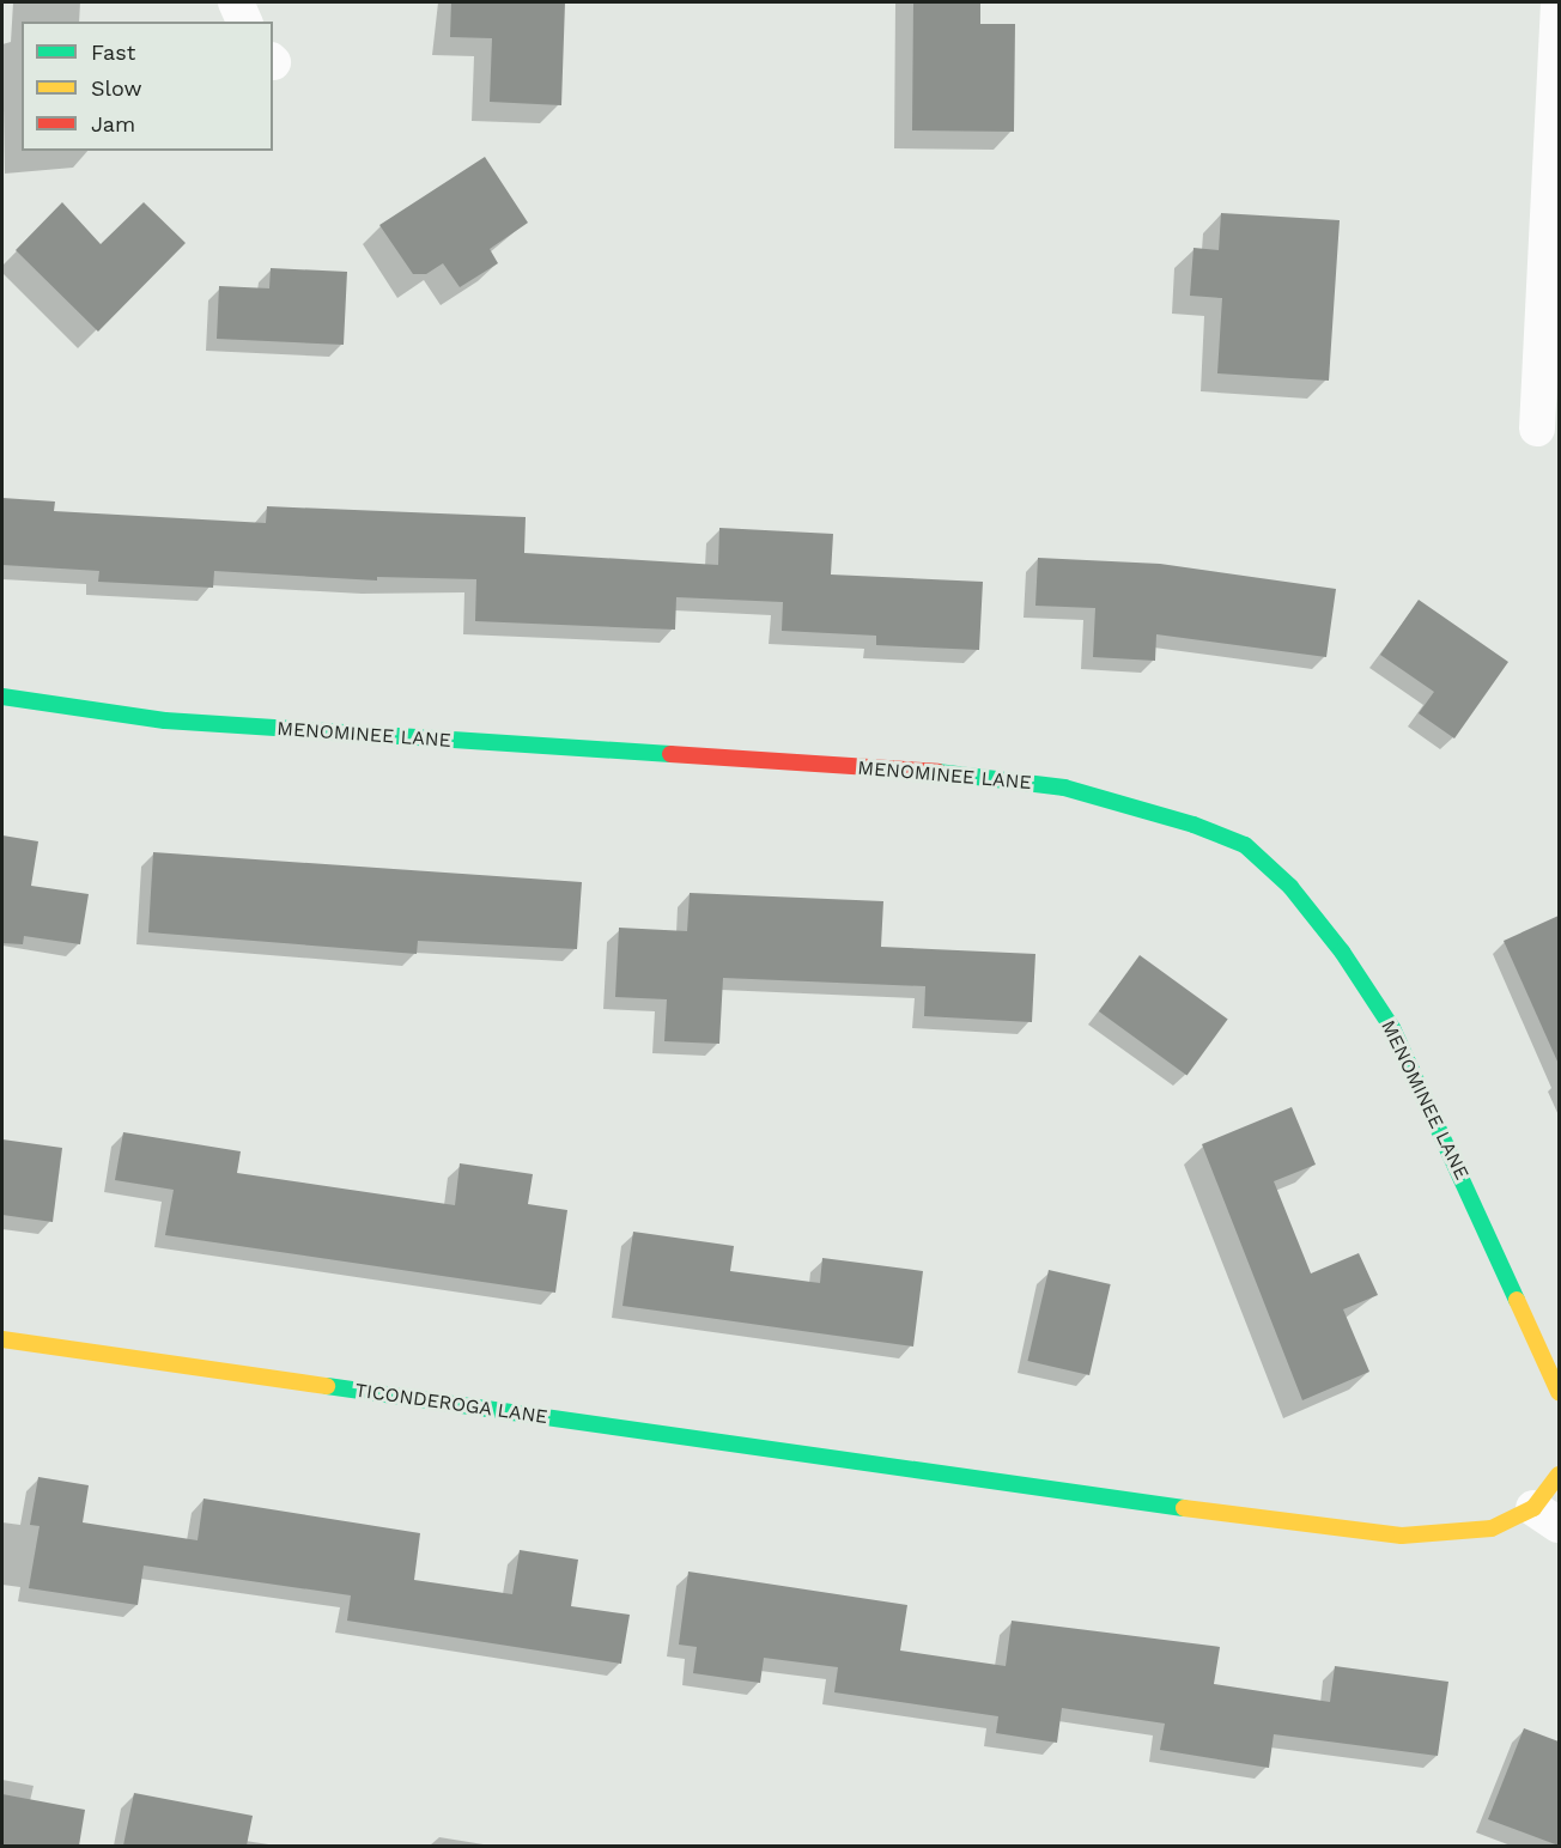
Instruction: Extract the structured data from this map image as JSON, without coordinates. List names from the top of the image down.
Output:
{
  "streets": {
    "street": ["MENOMINEE LANE", "TICONDEROGA LANE"]
  },
  "legend": ["Fast", "Slow", "Jam"]
}
